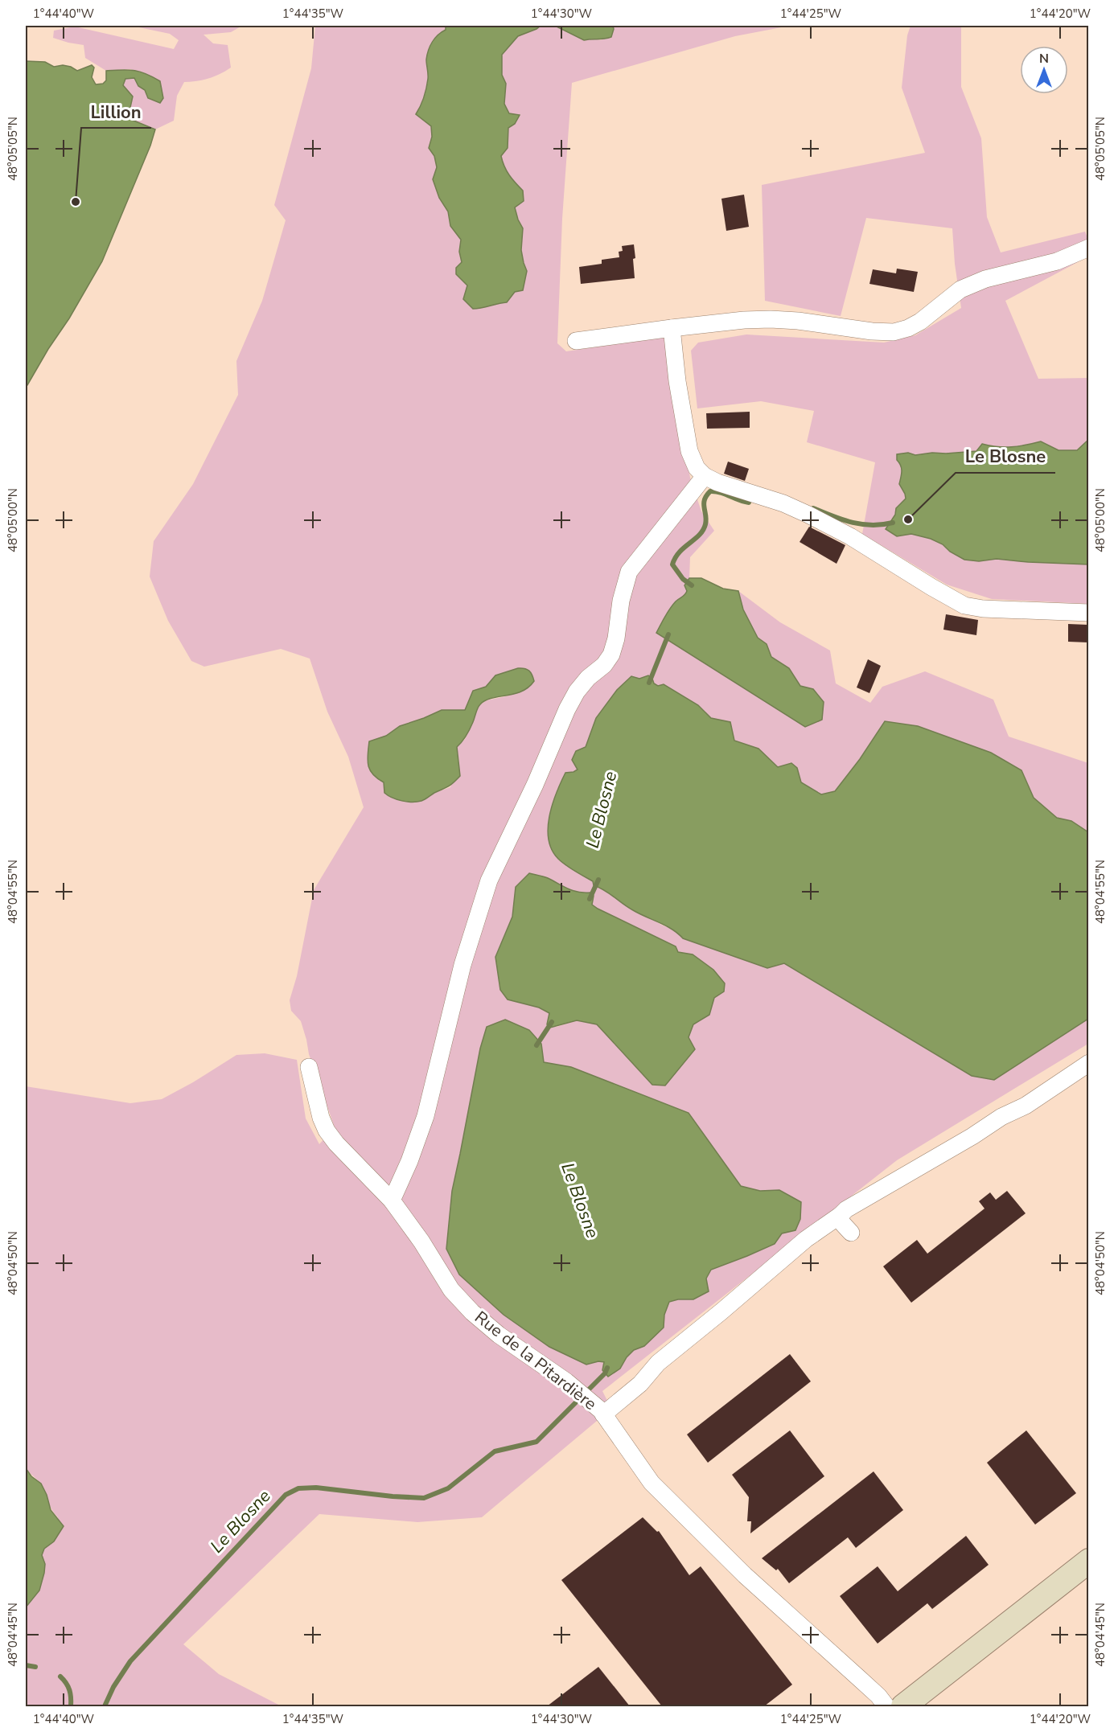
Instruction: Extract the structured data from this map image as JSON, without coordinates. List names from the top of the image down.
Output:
{
  "streets": {
    "street": ["Rue de la Pitardière"]
  },
  "water": ["Le Blosne"],
  "places": ["Lillion", "Le Blosne"],
  "north": "top",
  "coordinates": [
    "1°44'40\"W",
    "1°44'35\"W",
    "1°44'30\"W",
    "1°44'25\"W",
    "1°44'20\"W",
    "48°05'05\"N",
    "48°05'00\"N",
    "48°04'55\"N",
    "48°04'50\"N",
    "48°04'45\"N"
  ]
}
